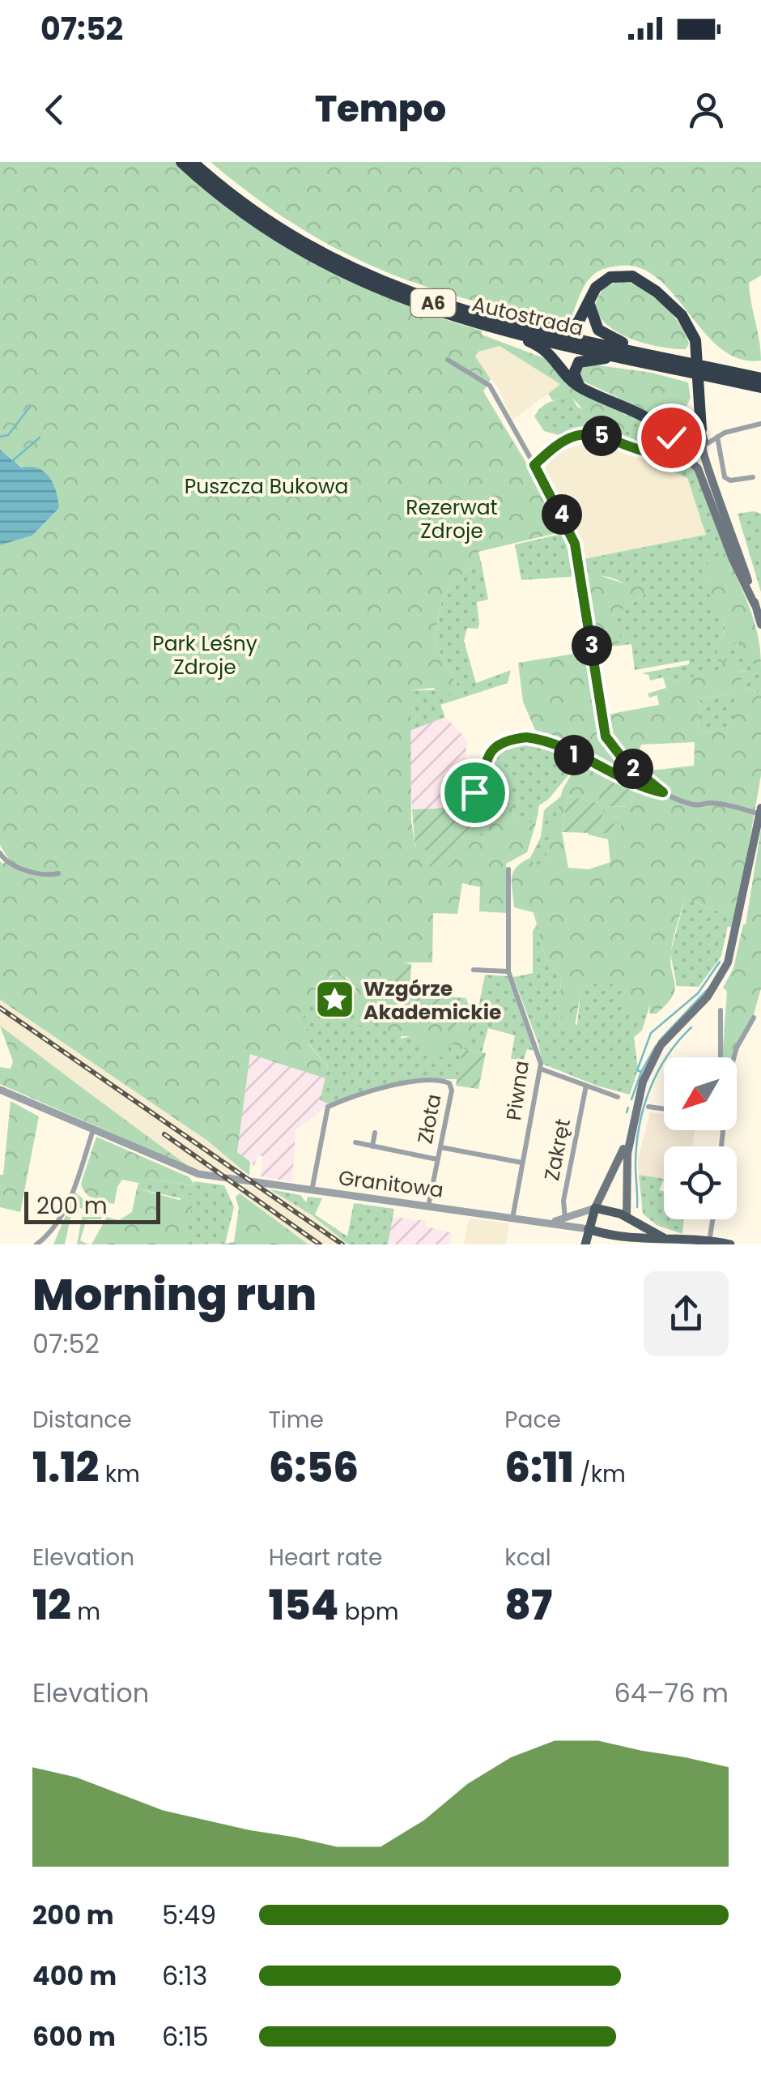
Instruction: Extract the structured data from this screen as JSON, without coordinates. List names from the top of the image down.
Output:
{
  "streets": {
    "highway": ["A6", "Autostrada"],
    "street": [
      "Piwna",
      "Złota",
      "Zakręt",
      "Granitowa"
    ]
  },
  "crossings": [
    ["Piwna", "Granitowa"],
    ["Złota", "Granitowa"],
    ["Zakręt", "Granitowa"]
  ],
  "parks": ["Puszcza Bukowa", "Rezerwat Zdroje", "Park Leśny Zdroje"],
  "places": {
    "place": ["Wzgórze Akademickie"]
  },
  "scale_bar": "200 m",
  "north": "bottom left",
  "page": {
    "status": "07:52",
    "header": "Tempo",
    "pins": [
      "5",
      "4",
      "3",
      "1",
      "2"
    ],
    "scale": "200 m",
    "heading": ["Morning run", "07:52"],
    "stats": [
      ["Distance", "1.12 km"],
      ["Time", "6:56"],
      ["Pace", "6:11 /km"],
      ["Elevation", "12 m"],
      ["Heart rate", "154 bpm"],
      ["kcal", "87"]
    ],
    "chart": ["Elevation", "64–76 m"],
    "list": [
      {
        "name": "200 m",
        "note": "5:49"
      },
      {
        "name": "400 m",
        "note": "6:13"
      },
      {
        "name": "600 m",
        "note": "6:15"
      }
    ]
  }
}
